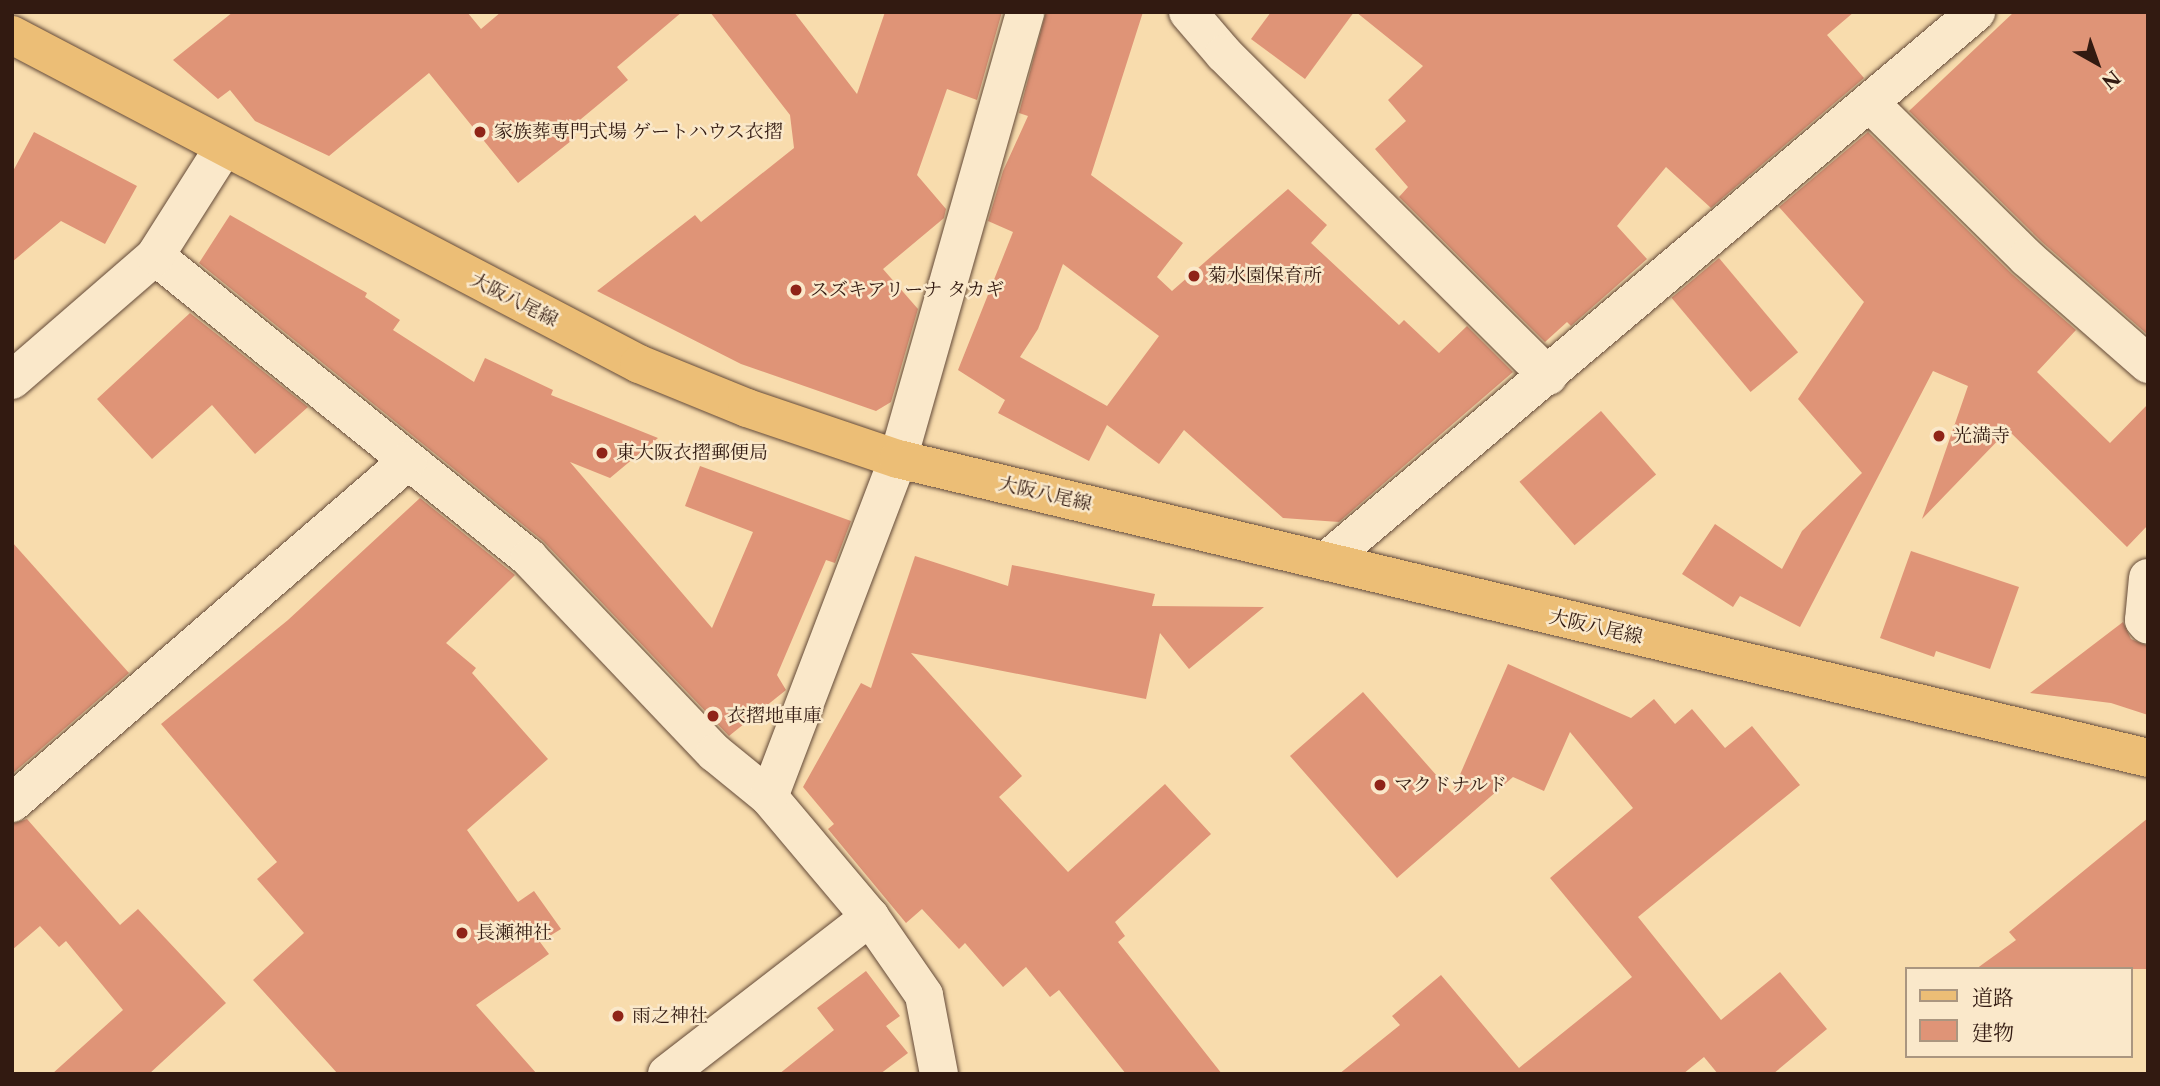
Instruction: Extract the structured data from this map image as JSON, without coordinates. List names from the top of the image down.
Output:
{
  "streets": {
    "main road": ["大阪八尾線"]
  },
  "places": [
    "家族葬専門式場 ゲートハウス衣摺",
    "菊水園保育所",
    "スズキアリーナ タカギ",
    "光満寺",
    "東大阪衣摺郵便局",
    "衣摺地車庫",
    "マクドナルド",
    "長瀬神社",
    "雨之神社"
  ],
  "legend": ["道路", "建物"],
  "north": "bottom right"
}
